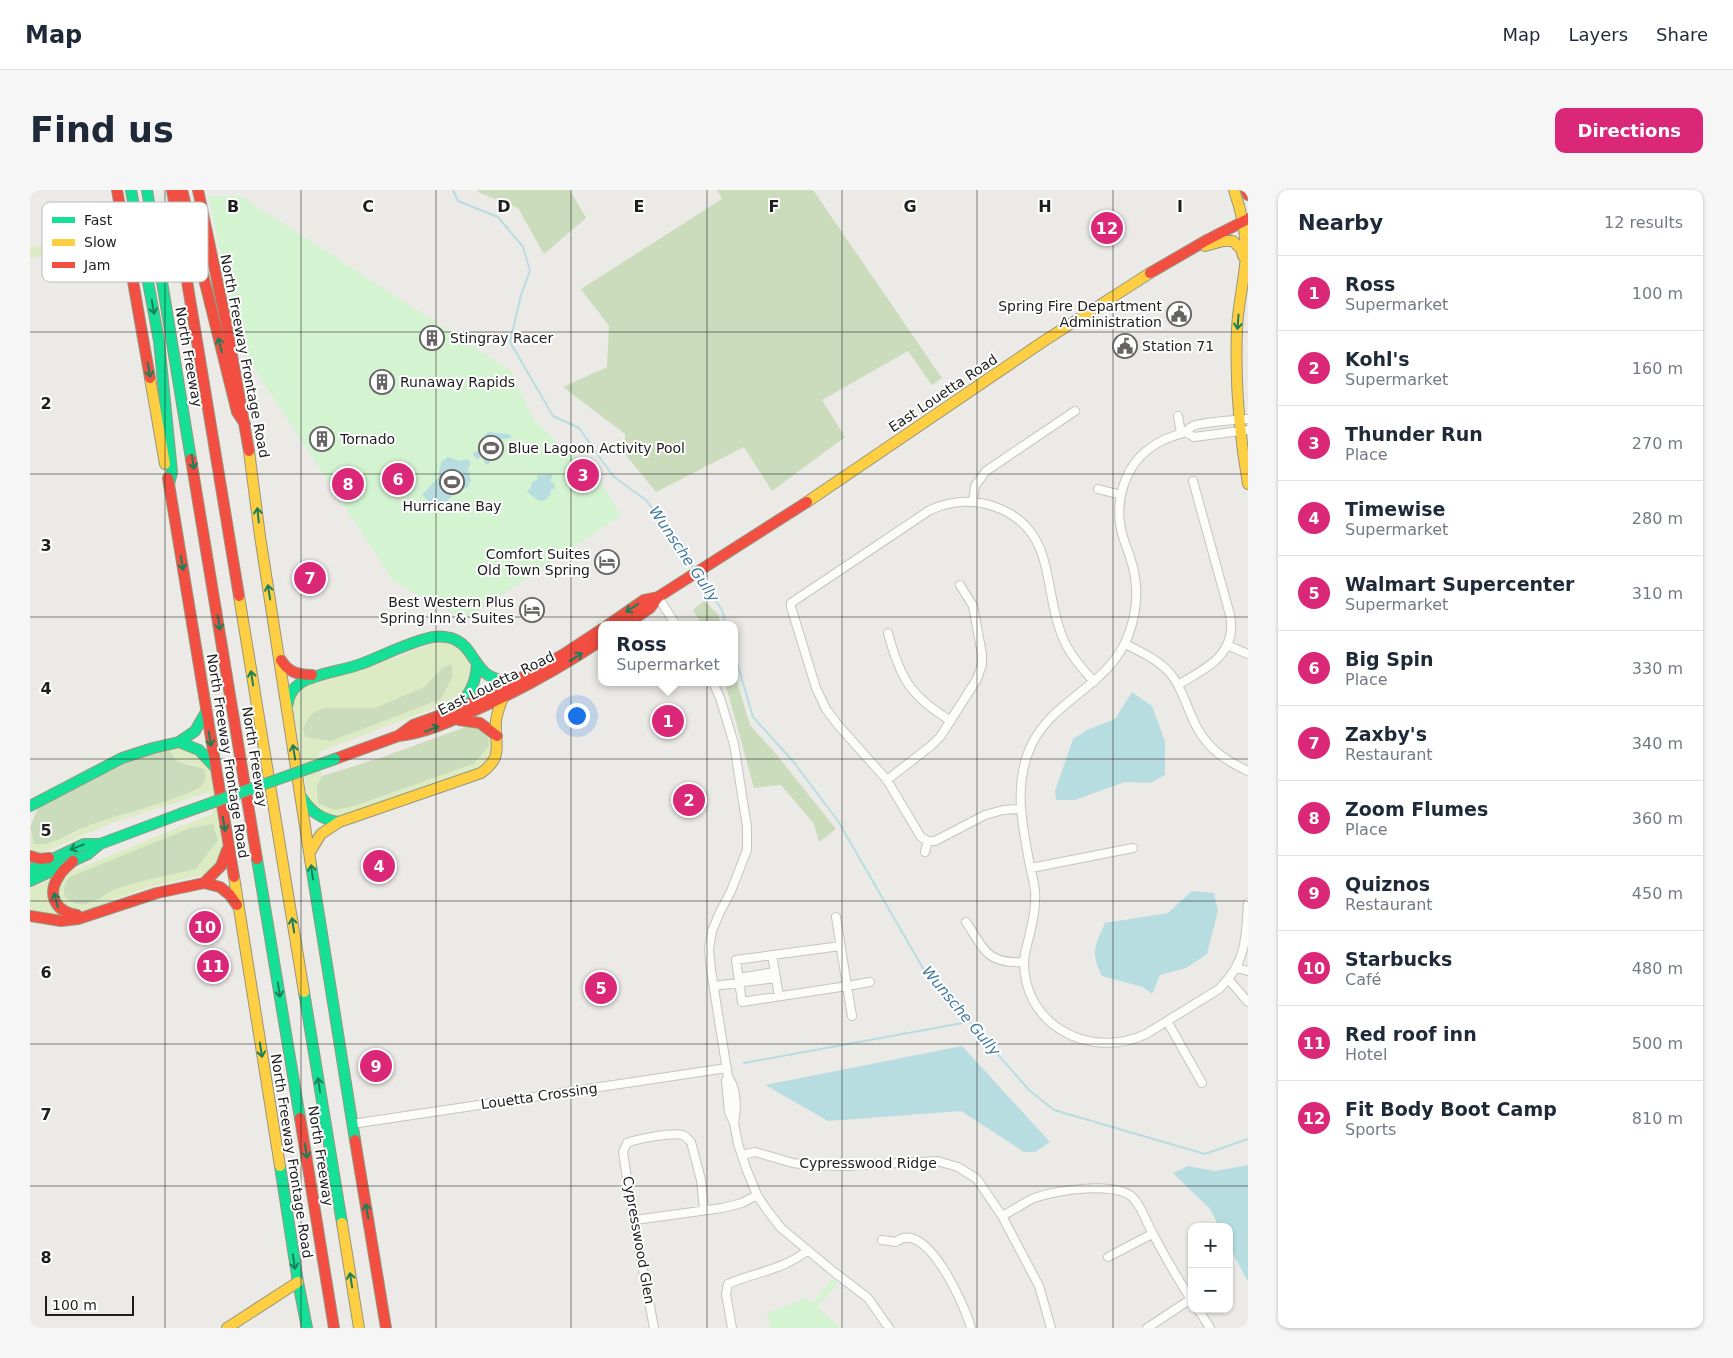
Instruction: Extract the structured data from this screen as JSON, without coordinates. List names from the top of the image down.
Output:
{
  "streets": {
    "main road": ["North Freeway Frontage Road", "North Freeway", "East Louetta Road"],
    "street": ["Louetta Crossing", "Cypresswood Ridge", "Cypresswood Glen"]
  },
  "crossings": [
    ["North Freeway Frontage Road", "Louetta Crossing"]
  ],
  "water": ["Wunsche Gully"],
  "places": {
    "public building": ["Spring Fire Department Administration", "Station 71"],
    "building": ["Stingray Racer", "Runaway Rapids", "Tornado"],
    "sports": ["Blue Lagoon Activity Pool", "Hurricane Bay"],
    "hotel": ["Comfort Suites Old Town Spring", "Best Western Plus Spring Inn & Suites"]
  },
  "legend": ["Fast", "Slow", "Jam"],
  "scale_bar": "100 m",
  "page": {
    "header": "Map",
    "nav": ["Map", "Layers", "Share"],
    "buttons": "Directions",
    "title": "Find us",
    "heading": ["Nearby", "12 results"],
    "pins": [
      "12",
      "3",
      "6",
      "8",
      "7",
      "1",
      "2",
      "4",
      "10",
      "11",
      "5",
      "9"
    ],
    "list": [
      {
        "mark": "1",
        "name": "Ross",
        "note": "Supermarket",
        "value": "100 m"
      },
      {
        "mark": "2",
        "name": "Kohl's",
        "note": "Supermarket",
        "value": "160 m"
      },
      {
        "mark": "3",
        "name": "Thunder Run",
        "note": "Place",
        "value": "270 m"
      },
      {
        "mark": "4",
        "name": "Timewise",
        "note": "Supermarket",
        "value": "280 m"
      },
      {
        "mark": "5",
        "name": "Walmart Supercenter",
        "note": "Supermarket",
        "value": "310 m"
      },
      {
        "mark": "6",
        "name": "Big Spin",
        "note": "Place",
        "value": "330 m"
      },
      {
        "mark": "7",
        "name": "Zaxby's",
        "note": "Restaurant",
        "value": "340 m"
      },
      {
        "mark": "8",
        "name": "Zoom Flumes",
        "note": "Place",
        "value": "360 m"
      },
      {
        "mark": "9",
        "name": "Quiznos",
        "note": "Restaurant",
        "value": "450 m"
      },
      {
        "mark": "10",
        "name": "Starbucks",
        "note": "Café",
        "value": "480 m"
      },
      {
        "mark": "11",
        "name": "Red roof inn",
        "note": "Hotel",
        "value": "500 m"
      },
      {
        "mark": "12",
        "name": "Fit Body Boot Camp",
        "note": "Sports",
        "value": "810 m"
      }
    ],
    "popup": ["Ross", "Supermarket"],
    "map_buttons": ["+", "−"],
    "scale": "100 m"
  },
  "grid": {
    "columns": [
      "B",
      "C",
      "D",
      "E",
      "F",
      "G",
      "H",
      "I"
    ],
    "rows": [
      "2",
      "3",
      "4",
      "5",
      "6",
      "7",
      "8"
    ]
  }
}
